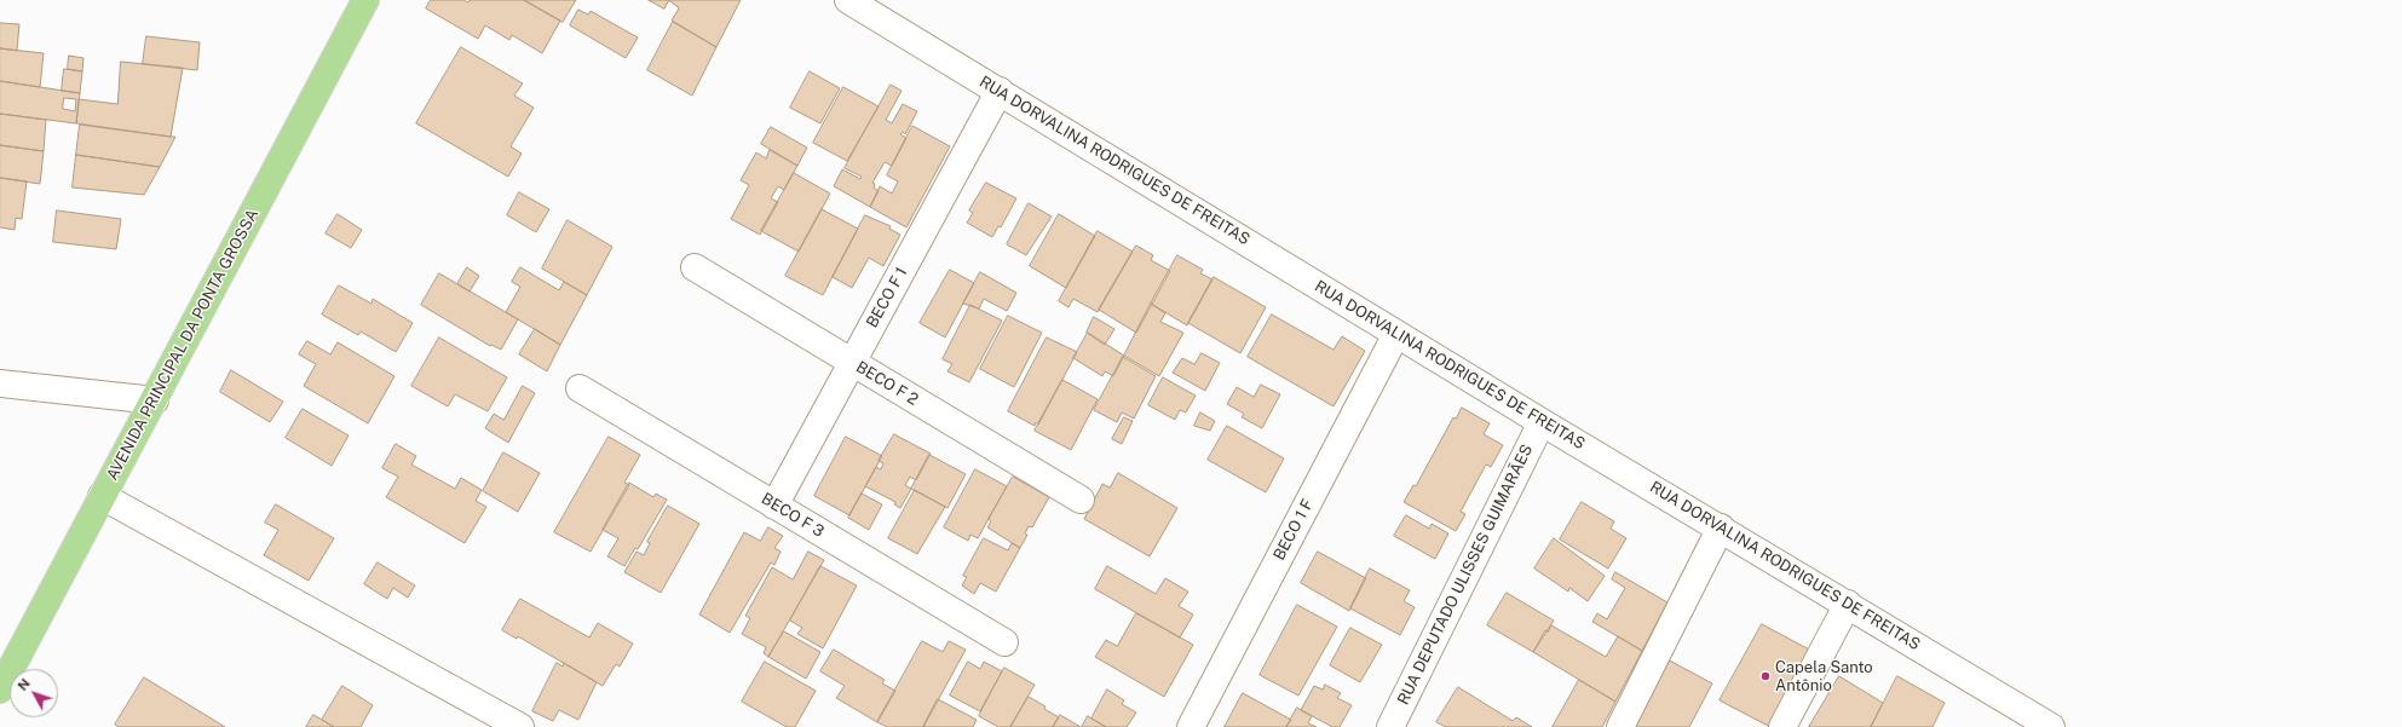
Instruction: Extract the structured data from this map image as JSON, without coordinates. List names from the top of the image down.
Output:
{
  "streets": {
    "main road": ["AVENIDA PRINCIPAL DA PONTA GROSSA"],
    "street": [
      "RUA DORVALINA RODRIGUES DE FREITAS",
      "BECO F 1",
      "BECO F 2",
      "BECO F 3",
      "BECO 1 F",
      "RUA DEPUTADO ULISSES GUIMARÃES"
    ]
  },
  "crossings": [
    ["RUA DORVALINA RODRIGUES DE FREITAS", "BECO F 1"],
    ["RUA DORVALINA RODRIGUES DE FREITAS", "BECO 1 F"],
    ["RUA DORVALINA RODRIGUES DE FREITAS", "RUA DEPUTADO ULISSES GUIMARÃES"],
    ["BECO F 1", "BECO F 2"],
    ["BECO F 1", "BECO F 3"]
  ],
  "places": ["Capela Santo Antônio"],
  "north": "top left"
}
